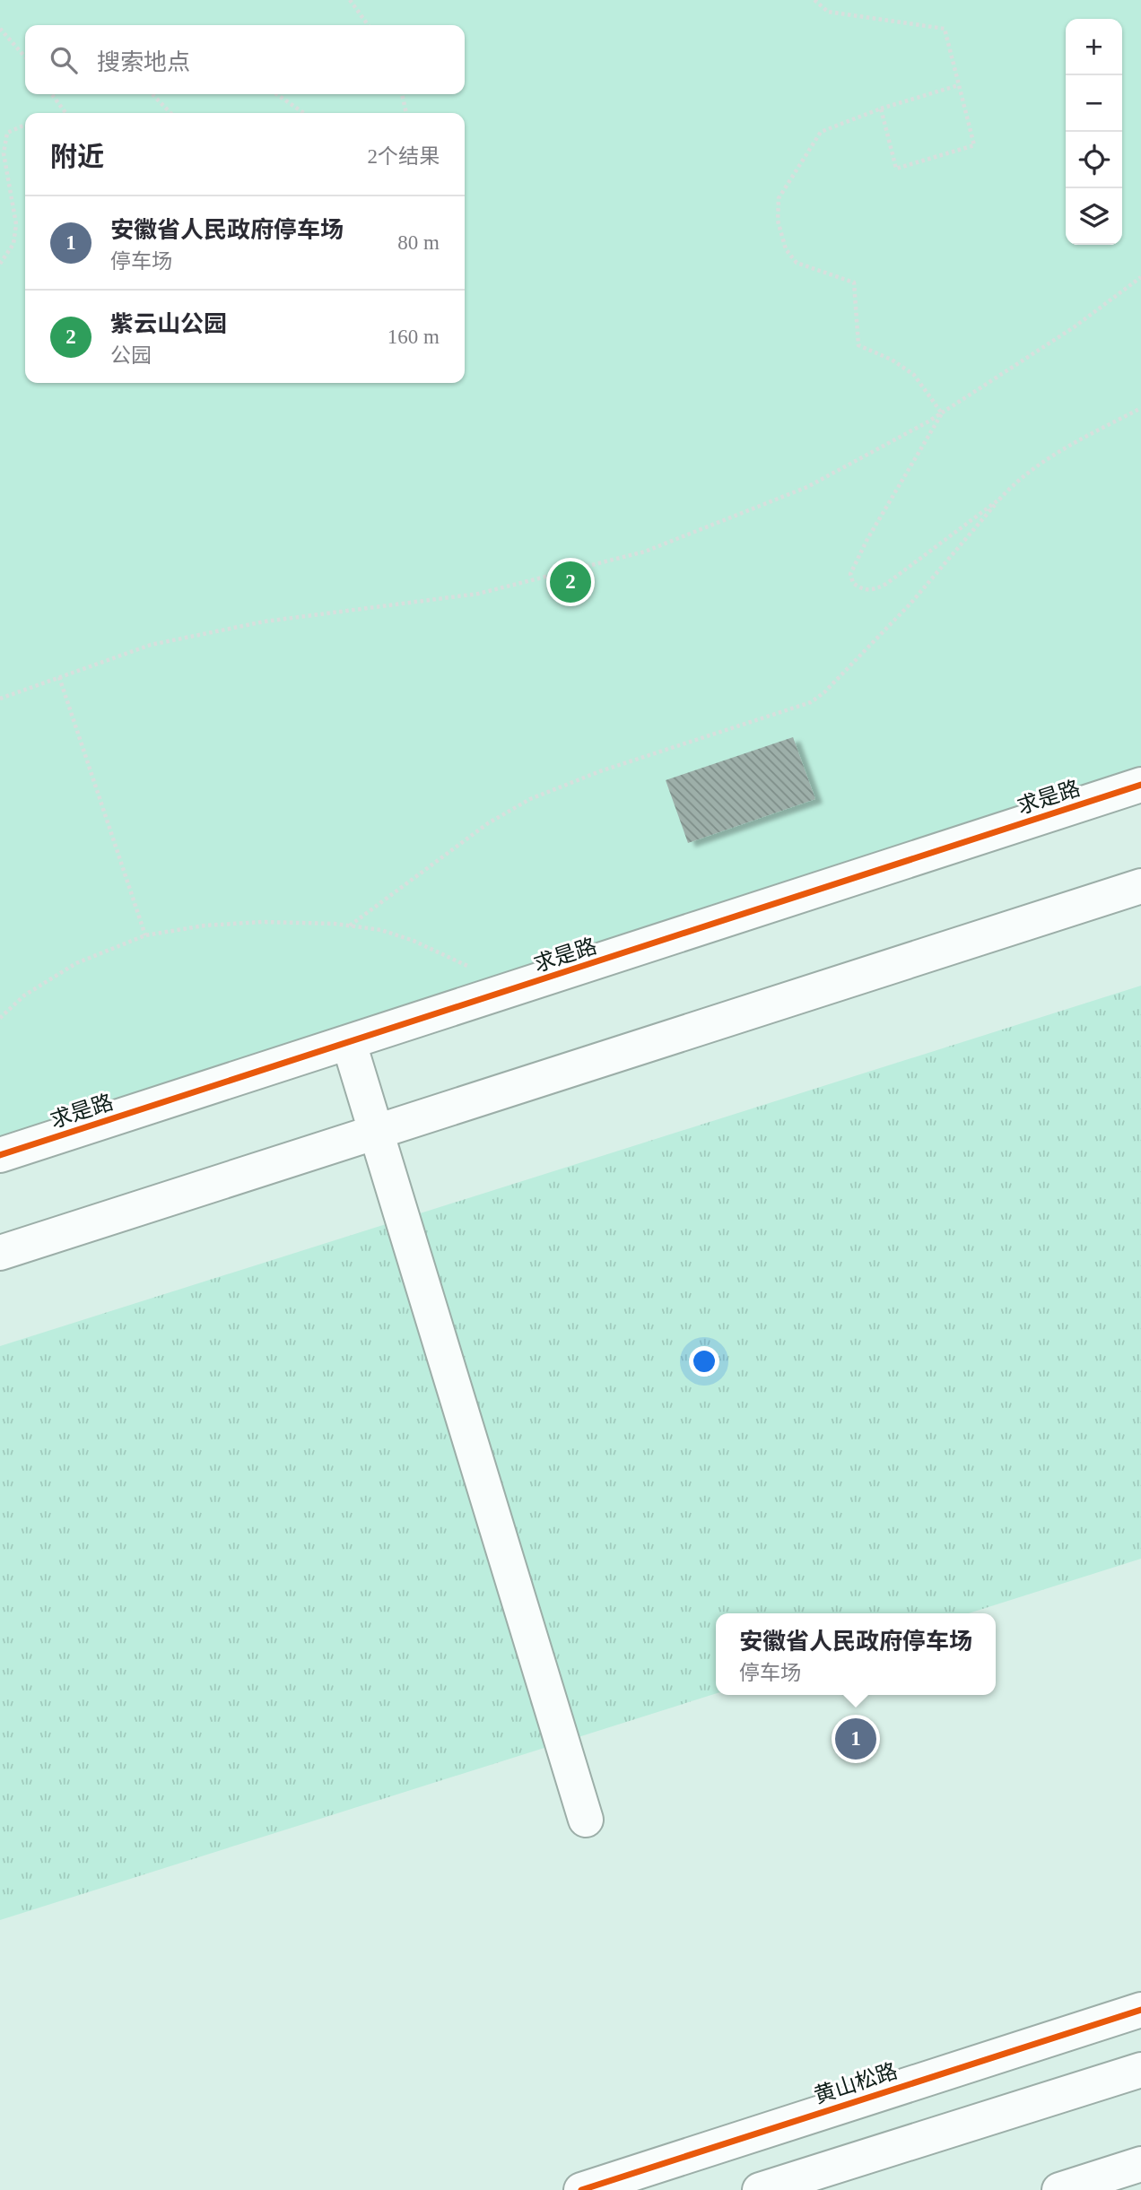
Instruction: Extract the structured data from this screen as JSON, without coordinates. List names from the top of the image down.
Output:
{
  "streets": {
    "street": ["求是路", "黄山松路"]
  },
  "page": {
    "map_buttons": ["+", "−"],
    "search": "搜索地点",
    "heading": ["附近", "2个结果"],
    "list": [
      {
        "mark": "1",
        "name": "安徽省人民政府停车场",
        "note": "停车场",
        "value": "80 m"
      },
      {
        "mark": "2",
        "name": "紫云山公园",
        "note": "公园",
        "value": "160 m"
      }
    ],
    "pins": ["2", "1"],
    "popup": ["安徽省人民政府停车场", "停车场"]
  }
}
